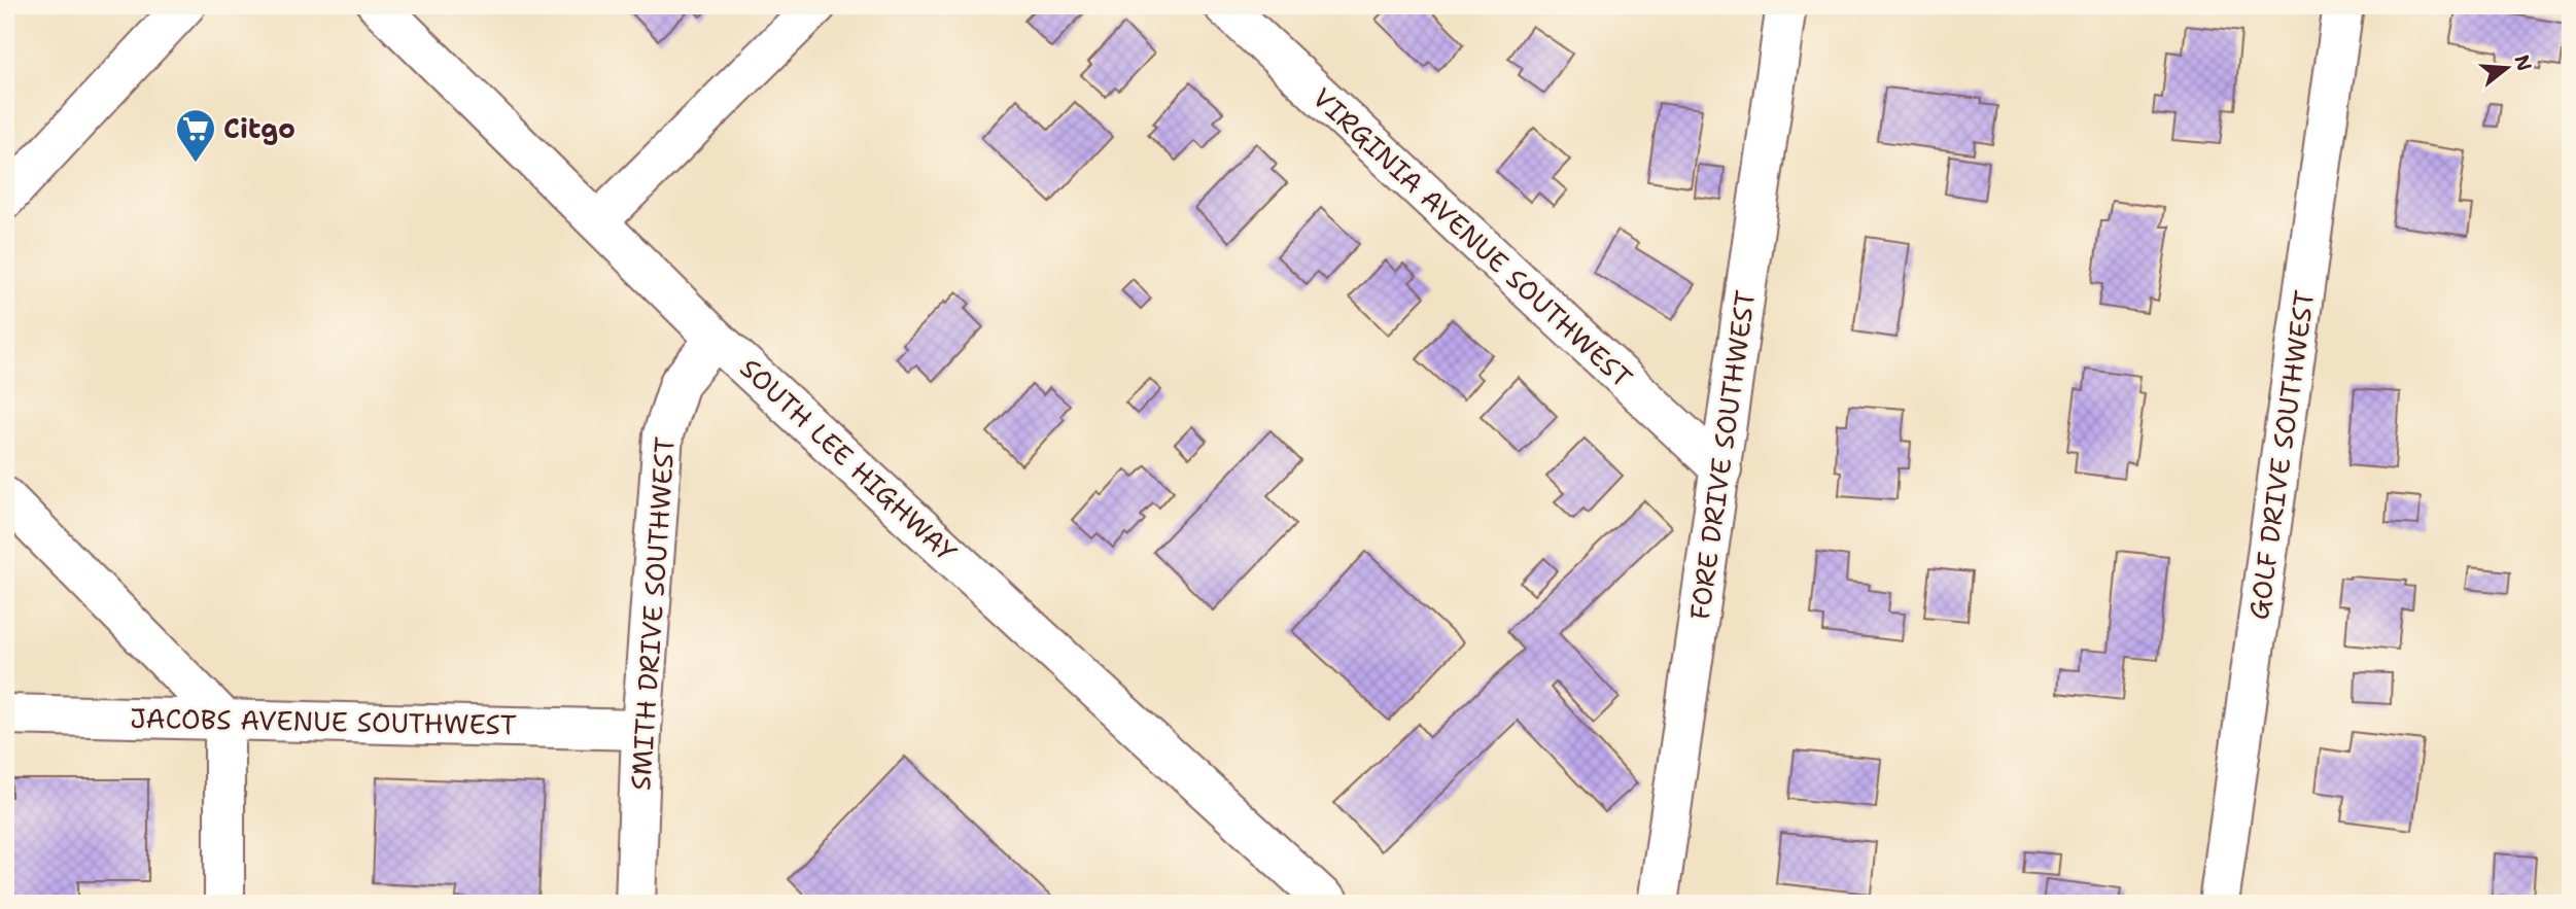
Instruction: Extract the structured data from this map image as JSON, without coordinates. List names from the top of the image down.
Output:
{
  "streets": {
    "street": [
      "VIRGINIA AVENUE SOUTHWEST",
      "FORE DRIVE SOUTHWEST",
      "GOLF DRIVE SOUTHWEST",
      "SOUTH LEE HIGHWAY",
      "SMITH DRIVE SOUTHWEST",
      "JACOBS AVENUE SOUTHWEST"
    ]
  },
  "crossings": [
    ["VIRGINIA AVENUE SOUTHWEST", "FORE DRIVE SOUTHWEST"],
    ["SOUTH LEE HIGHWAY", "SMITH DRIVE SOUTHWEST"],
    ["SMITH DRIVE SOUTHWEST", "JACOBS AVENUE SOUTHWEST"]
  ],
  "places": {
    "supermarket": ["Citgo"]
  },
  "north": "right"
}
